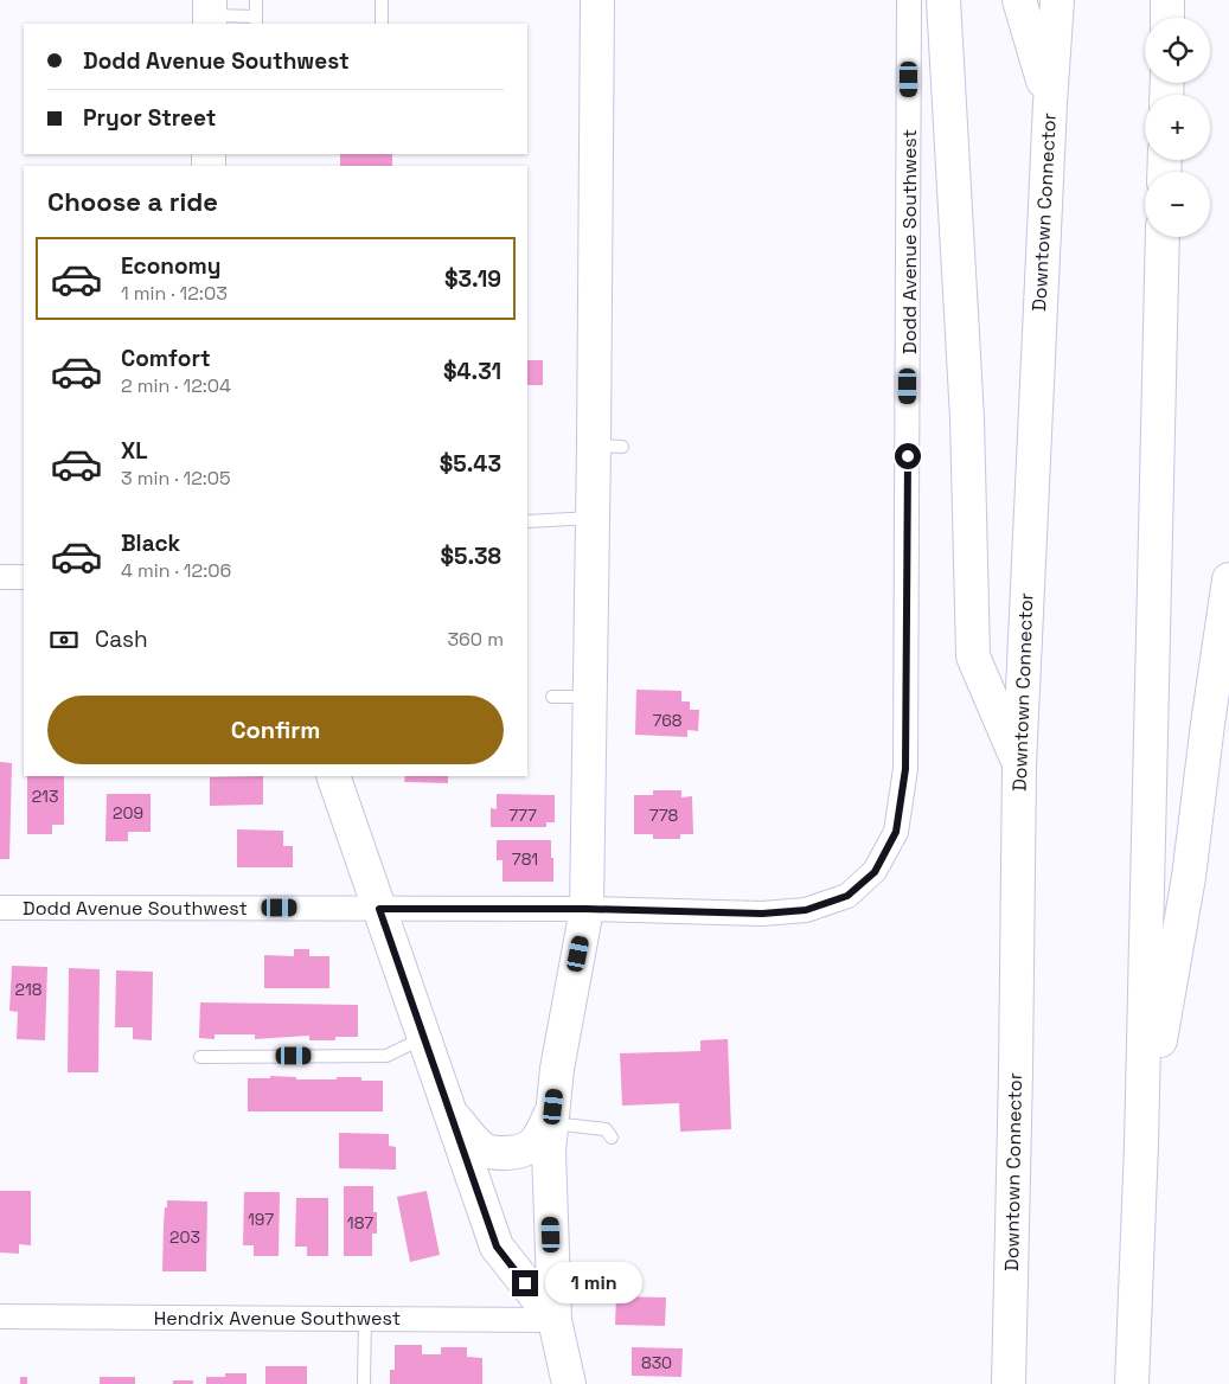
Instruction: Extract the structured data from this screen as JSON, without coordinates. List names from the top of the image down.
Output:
{
  "streets": {
    "main road": ["Downtown Connector"],
    "street": ["Dodd Avenue Southwest", "Hendrix Avenue Southwest"]
  },
  "house_numbers": [
    "768",
    "213",
    "209",
    "777",
    "778",
    "781",
    "218",
    "197",
    "187",
    "203",
    "830"
  ],
  "page": {
    "map_buttons": ["+", "−"],
    "banner": ["Dodd Avenue Southwest", "Pryor Street"],
    "heading": "Choose a ride",
    "list": [
      {
        "name": "Economy",
        "note": "1 min · 12:03",
        "value": "$3.19"
      },
      {
        "name": "Comfort",
        "note": "2 min · 12:04",
        "value": "$4.31"
      },
      {
        "name": "XL",
        "note": "3 min · 12:05",
        "value": "$5.43"
      },
      {
        "name": "Black",
        "note": "4 min · 12:06",
        "value": "$5.38"
      }
    ],
    "pay": ["Cash", "360 m"],
    "buttons": "Confirm",
    "bubble": "1 min"
  }
}
